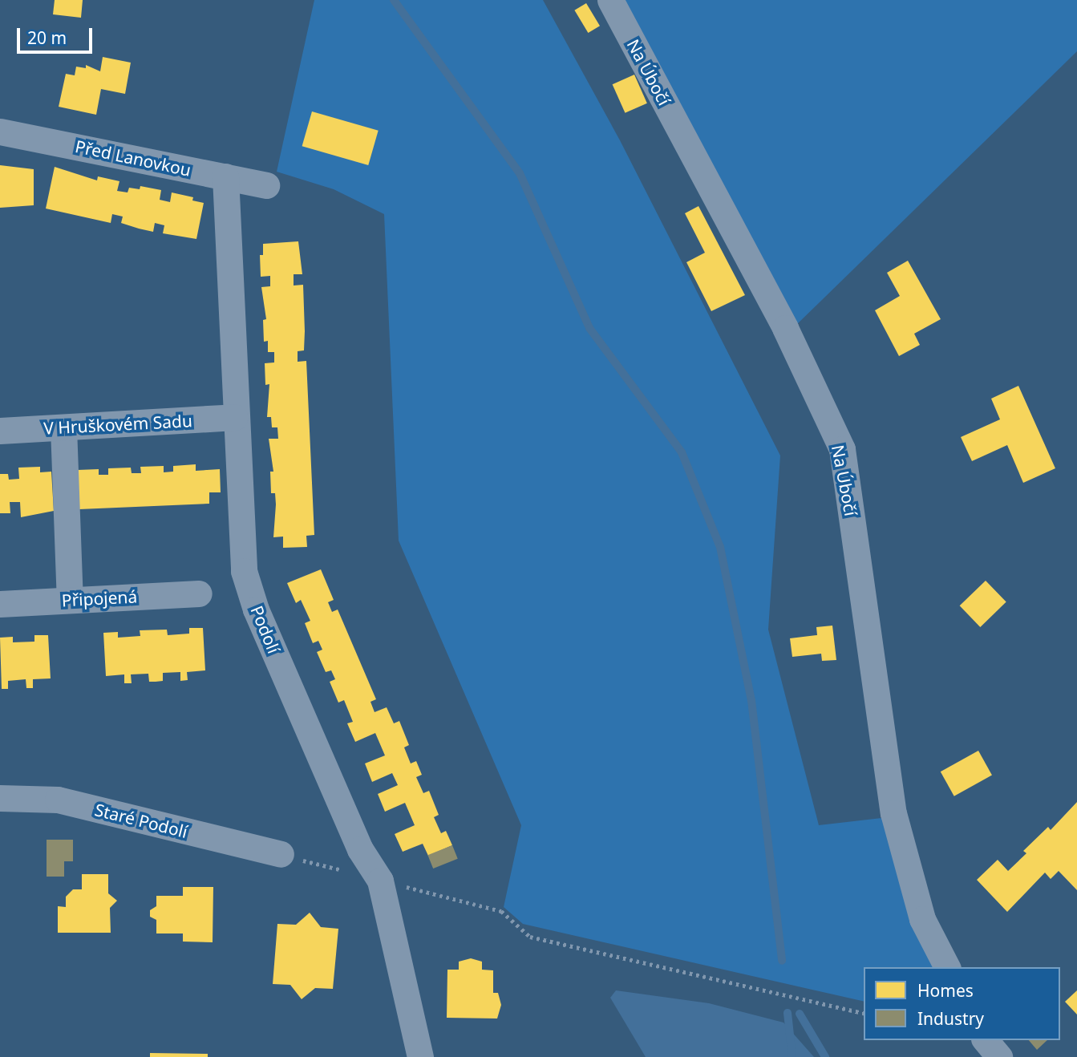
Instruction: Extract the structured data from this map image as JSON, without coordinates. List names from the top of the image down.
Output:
{
  "streets": {
    "street": [
      "Na Úbočí",
      "Před Lanovkou",
      "V Hruškovém Sadu",
      "Připojená",
      "Podolí",
      "Staré Podolí"
    ]
  },
  "crossings": [
    ["Před Lanovkou", "Podolí"],
    ["V Hruškovém Sadu", "Podolí"]
  ],
  "legend": ["Homes", "Industry"],
  "scale_bar": "20 m"
}
